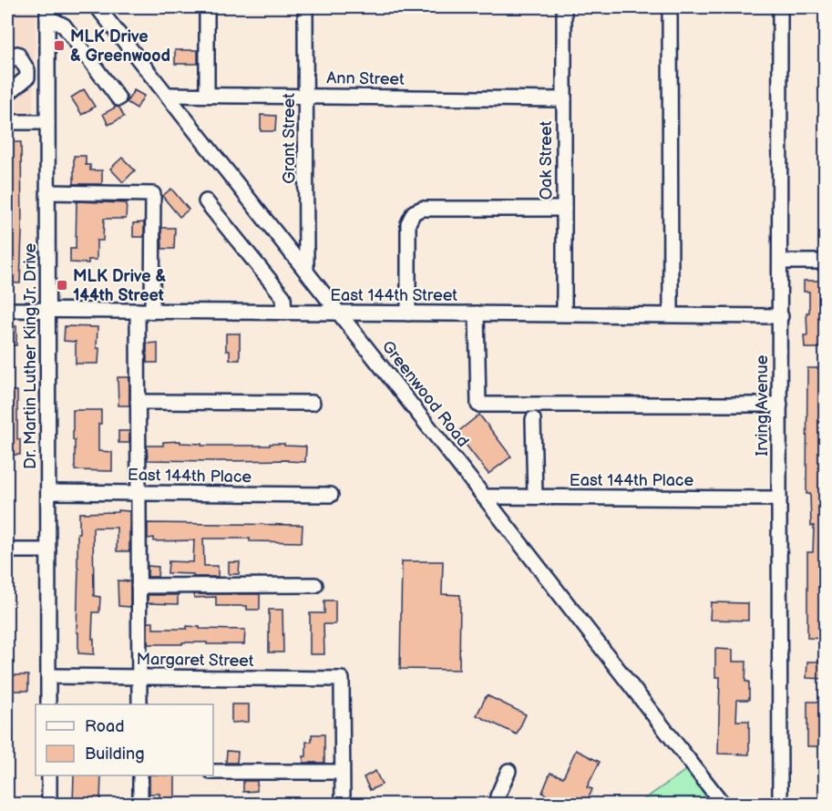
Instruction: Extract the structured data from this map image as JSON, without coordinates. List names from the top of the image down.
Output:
{
  "streets": {
    "street": [
      "Ann Street",
      "Grant Street",
      "Oak Street",
      "East 144th Street",
      "Dr. Martin Luther King Jr. Drive",
      "Greenwood Road",
      "Irving Avenue",
      "East 144th Place",
      "Margaret Street"
    ]
  },
  "crossings": [
    ["Ann Street", "Grant Street"],
    ["Ann Street", "Oak Street"],
    ["Ann Street", "Greenwood Road"],
    ["Grant Street", "Greenwood Road"],
    ["Oak Street", "East 144th Street"],
    ["East 144th Street", "Dr. Martin Luther King Jr. Drive"],
    ["East 144th Street", "Greenwood Road"],
    ["East 144th Street", "Irving Avenue"],
    ["Dr. Martin Luther King Jr. Drive", "East 144th Place"],
    ["Dr. Martin Luther King Jr. Drive", "Margaret Street"],
    ["Greenwood Road", "East 144th Place"],
    ["Irving Avenue", "East 144th Place"]
  ],
  "places": {
    "transit": ["MLK Drive & Greenwood", "MLK Drive & 144th Street"]
  },
  "legend": ["Road", "Building"]
}
